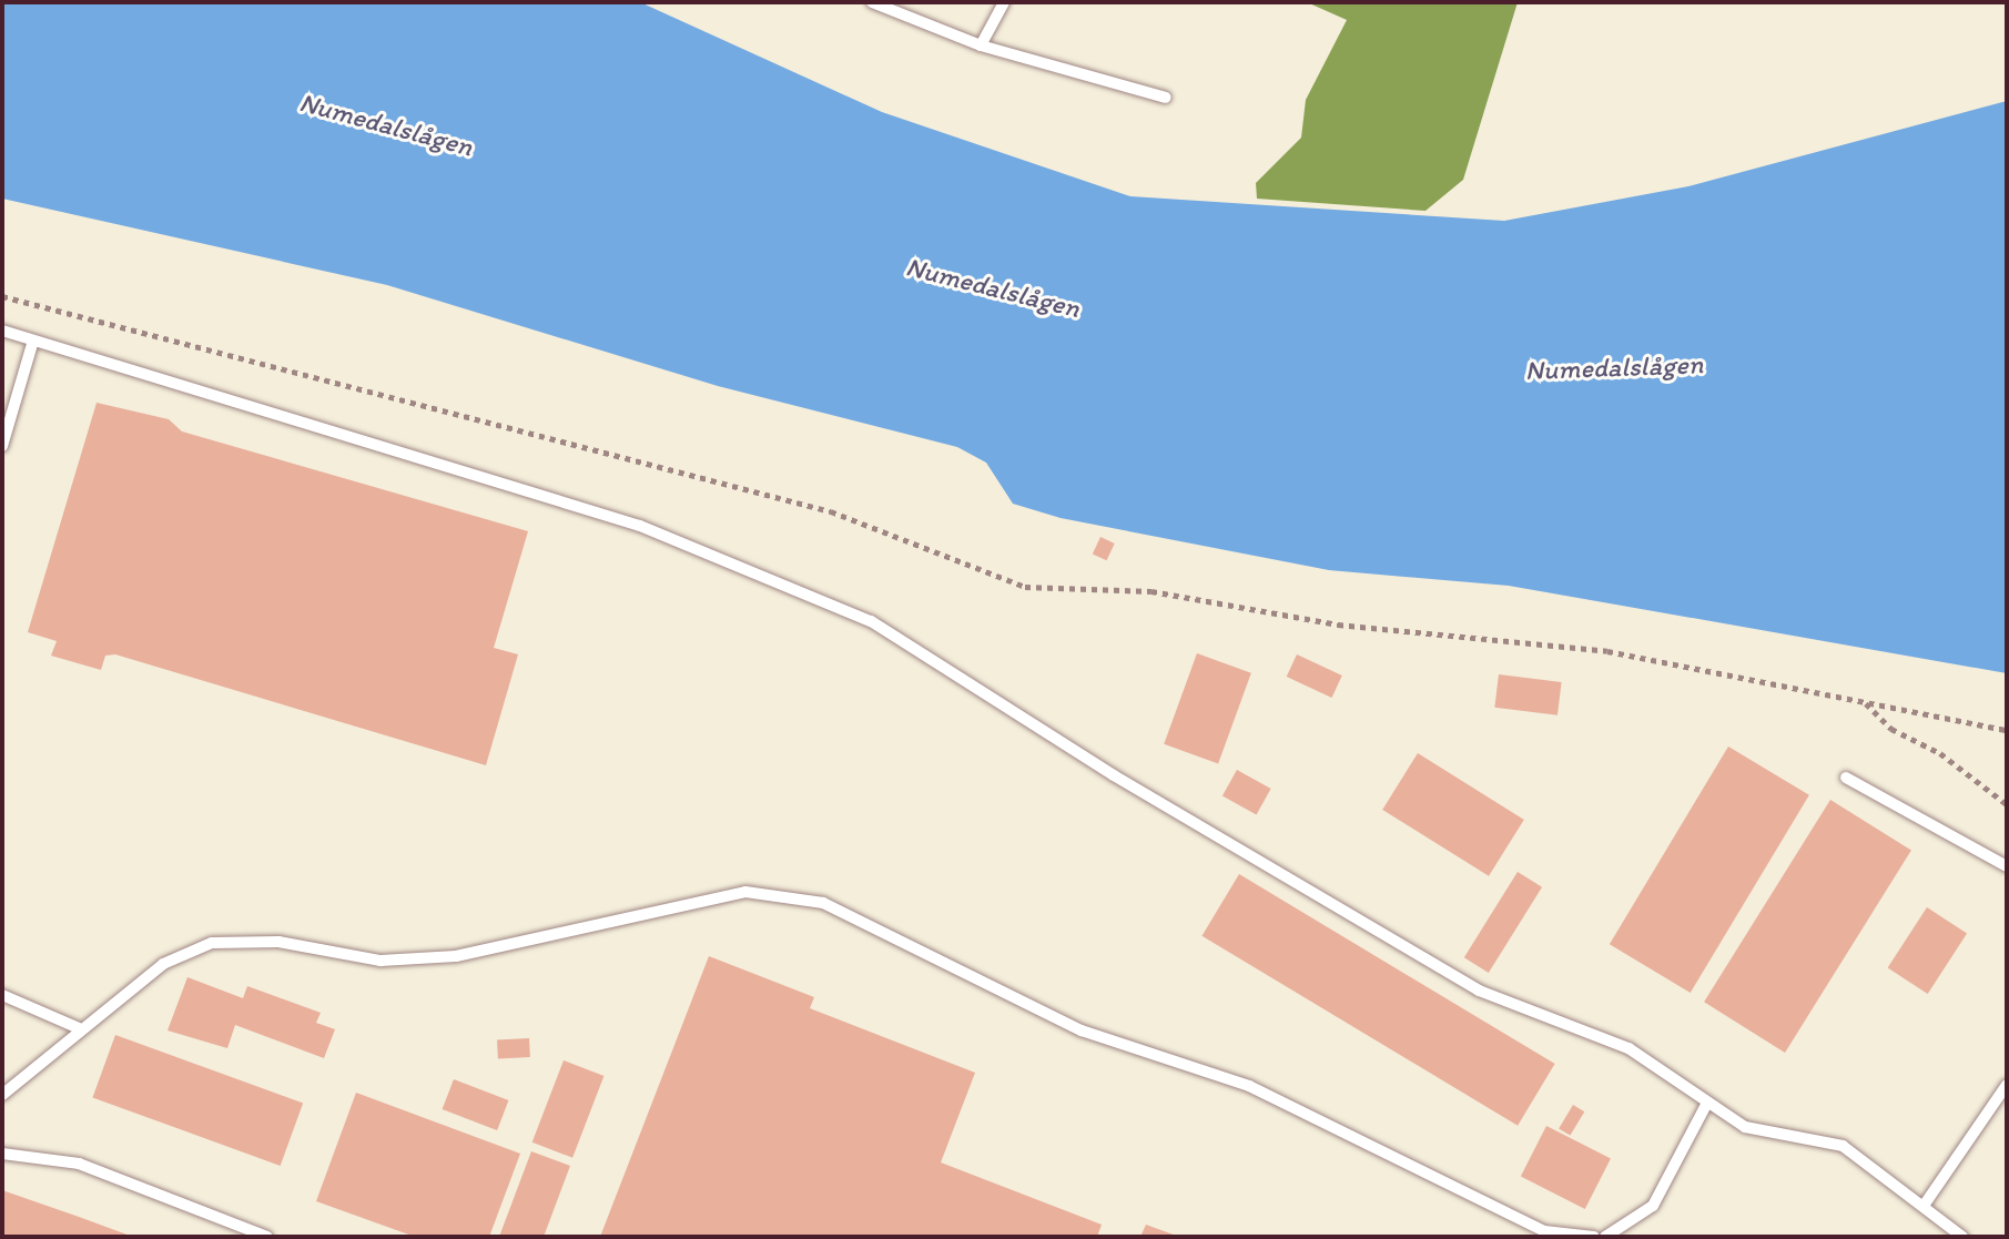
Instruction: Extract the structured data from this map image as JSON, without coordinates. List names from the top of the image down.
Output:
{
  "water": ["Numedalslågen"]
}
